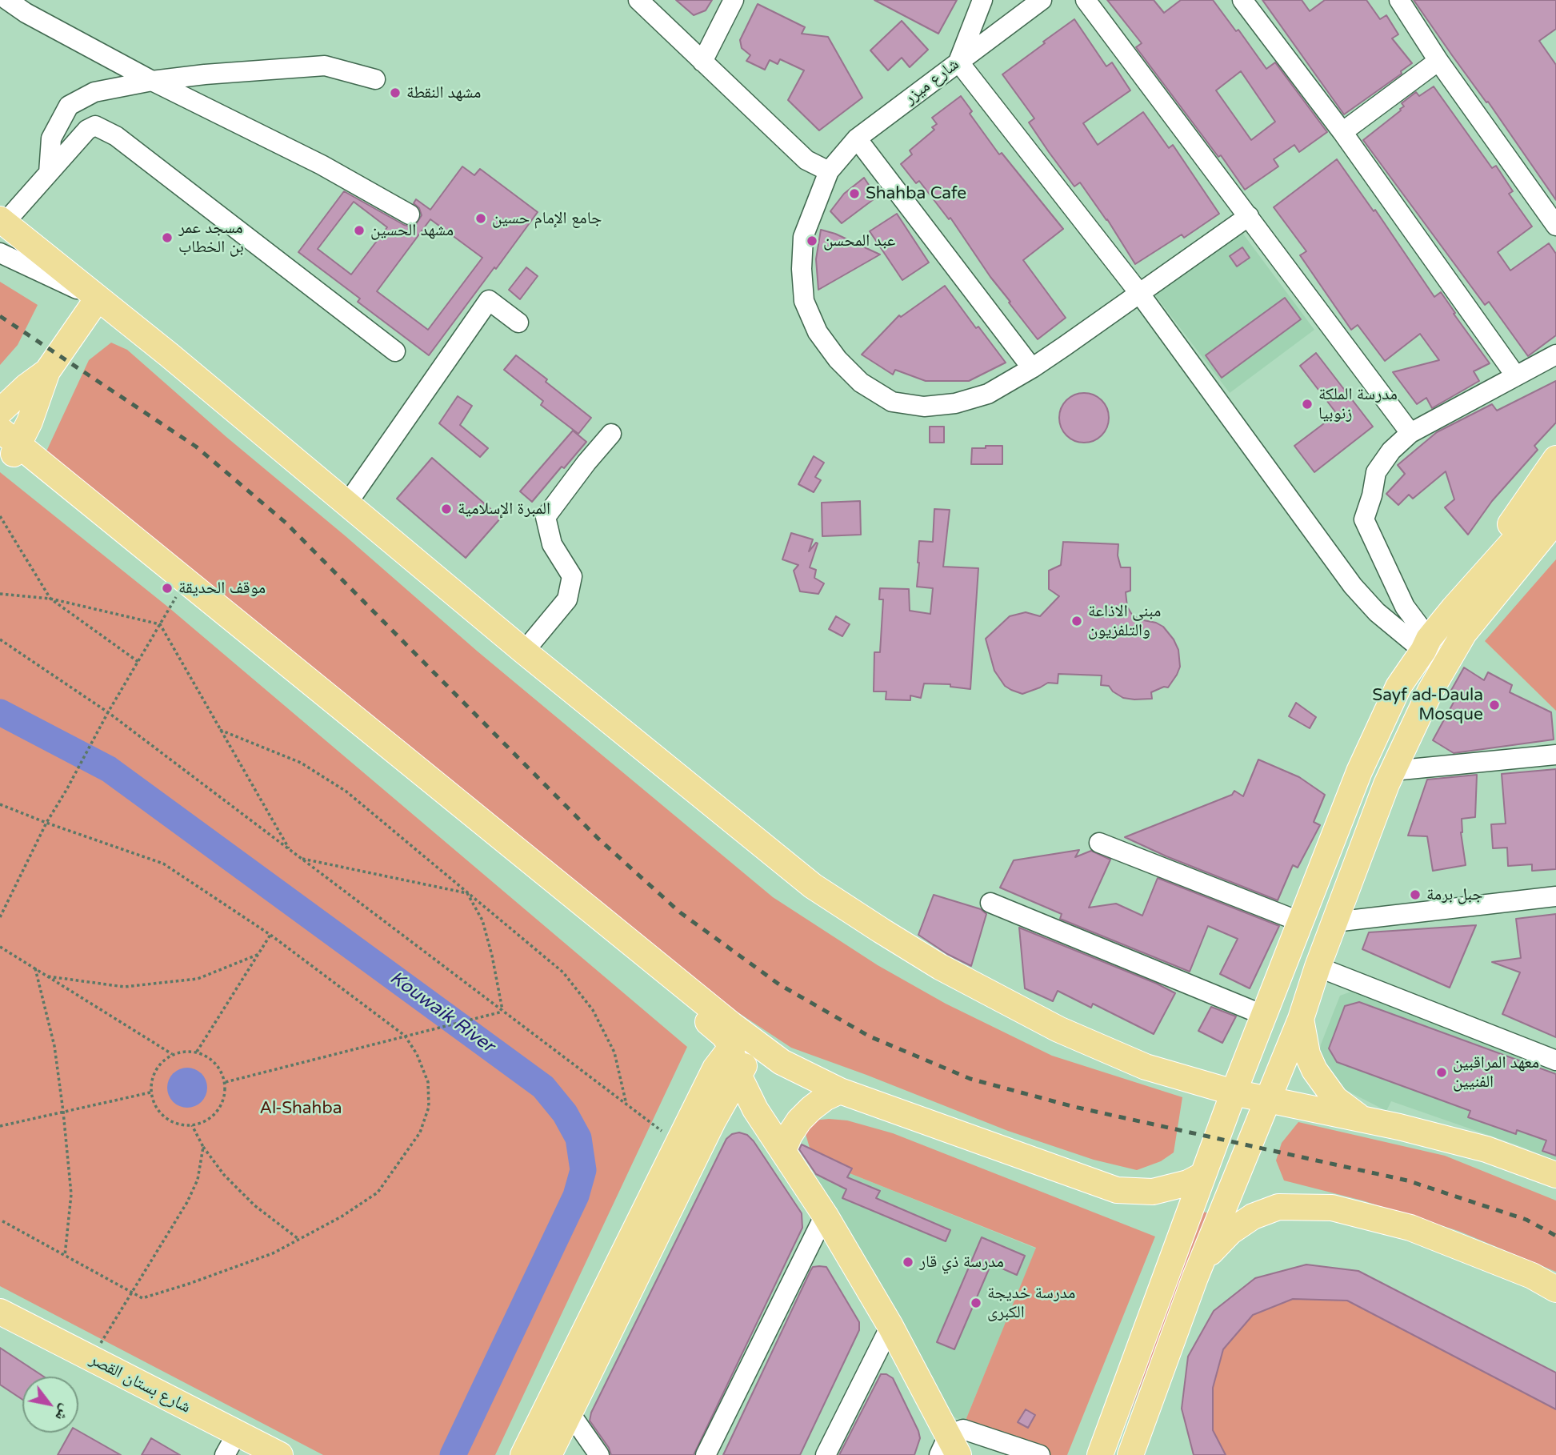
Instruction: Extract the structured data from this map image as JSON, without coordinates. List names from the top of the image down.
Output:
{
  "streets": {
    "main road": ["شارع بستان القصر"],
    "street": ["شارع ميزر"]
  },
  "water": ["Kouwaik River"],
  "parks": ["Al-Shahba"],
  "places": [
    "مشهد النقطة",
    "Shahba Cafe",
    "جامع الإمام حسين",
    "مشهد الحسين",
    "مسجد عمر بن الخطاب",
    "عبد المحسن",
    "مدرسة الملكة زنوبيا",
    "المبرة الإسلامية",
    "موقف الحديقة",
    "مبنى الاذاعة والتلفزيون",
    "Sayf ad-Daula Mosque",
    "جبل برمة",
    "معهد المراقبين الفنيين",
    "مدرسة ذي قار",
    "مدرسة خديجة الكبرى"
  ],
  "north": "bottom right"
}
